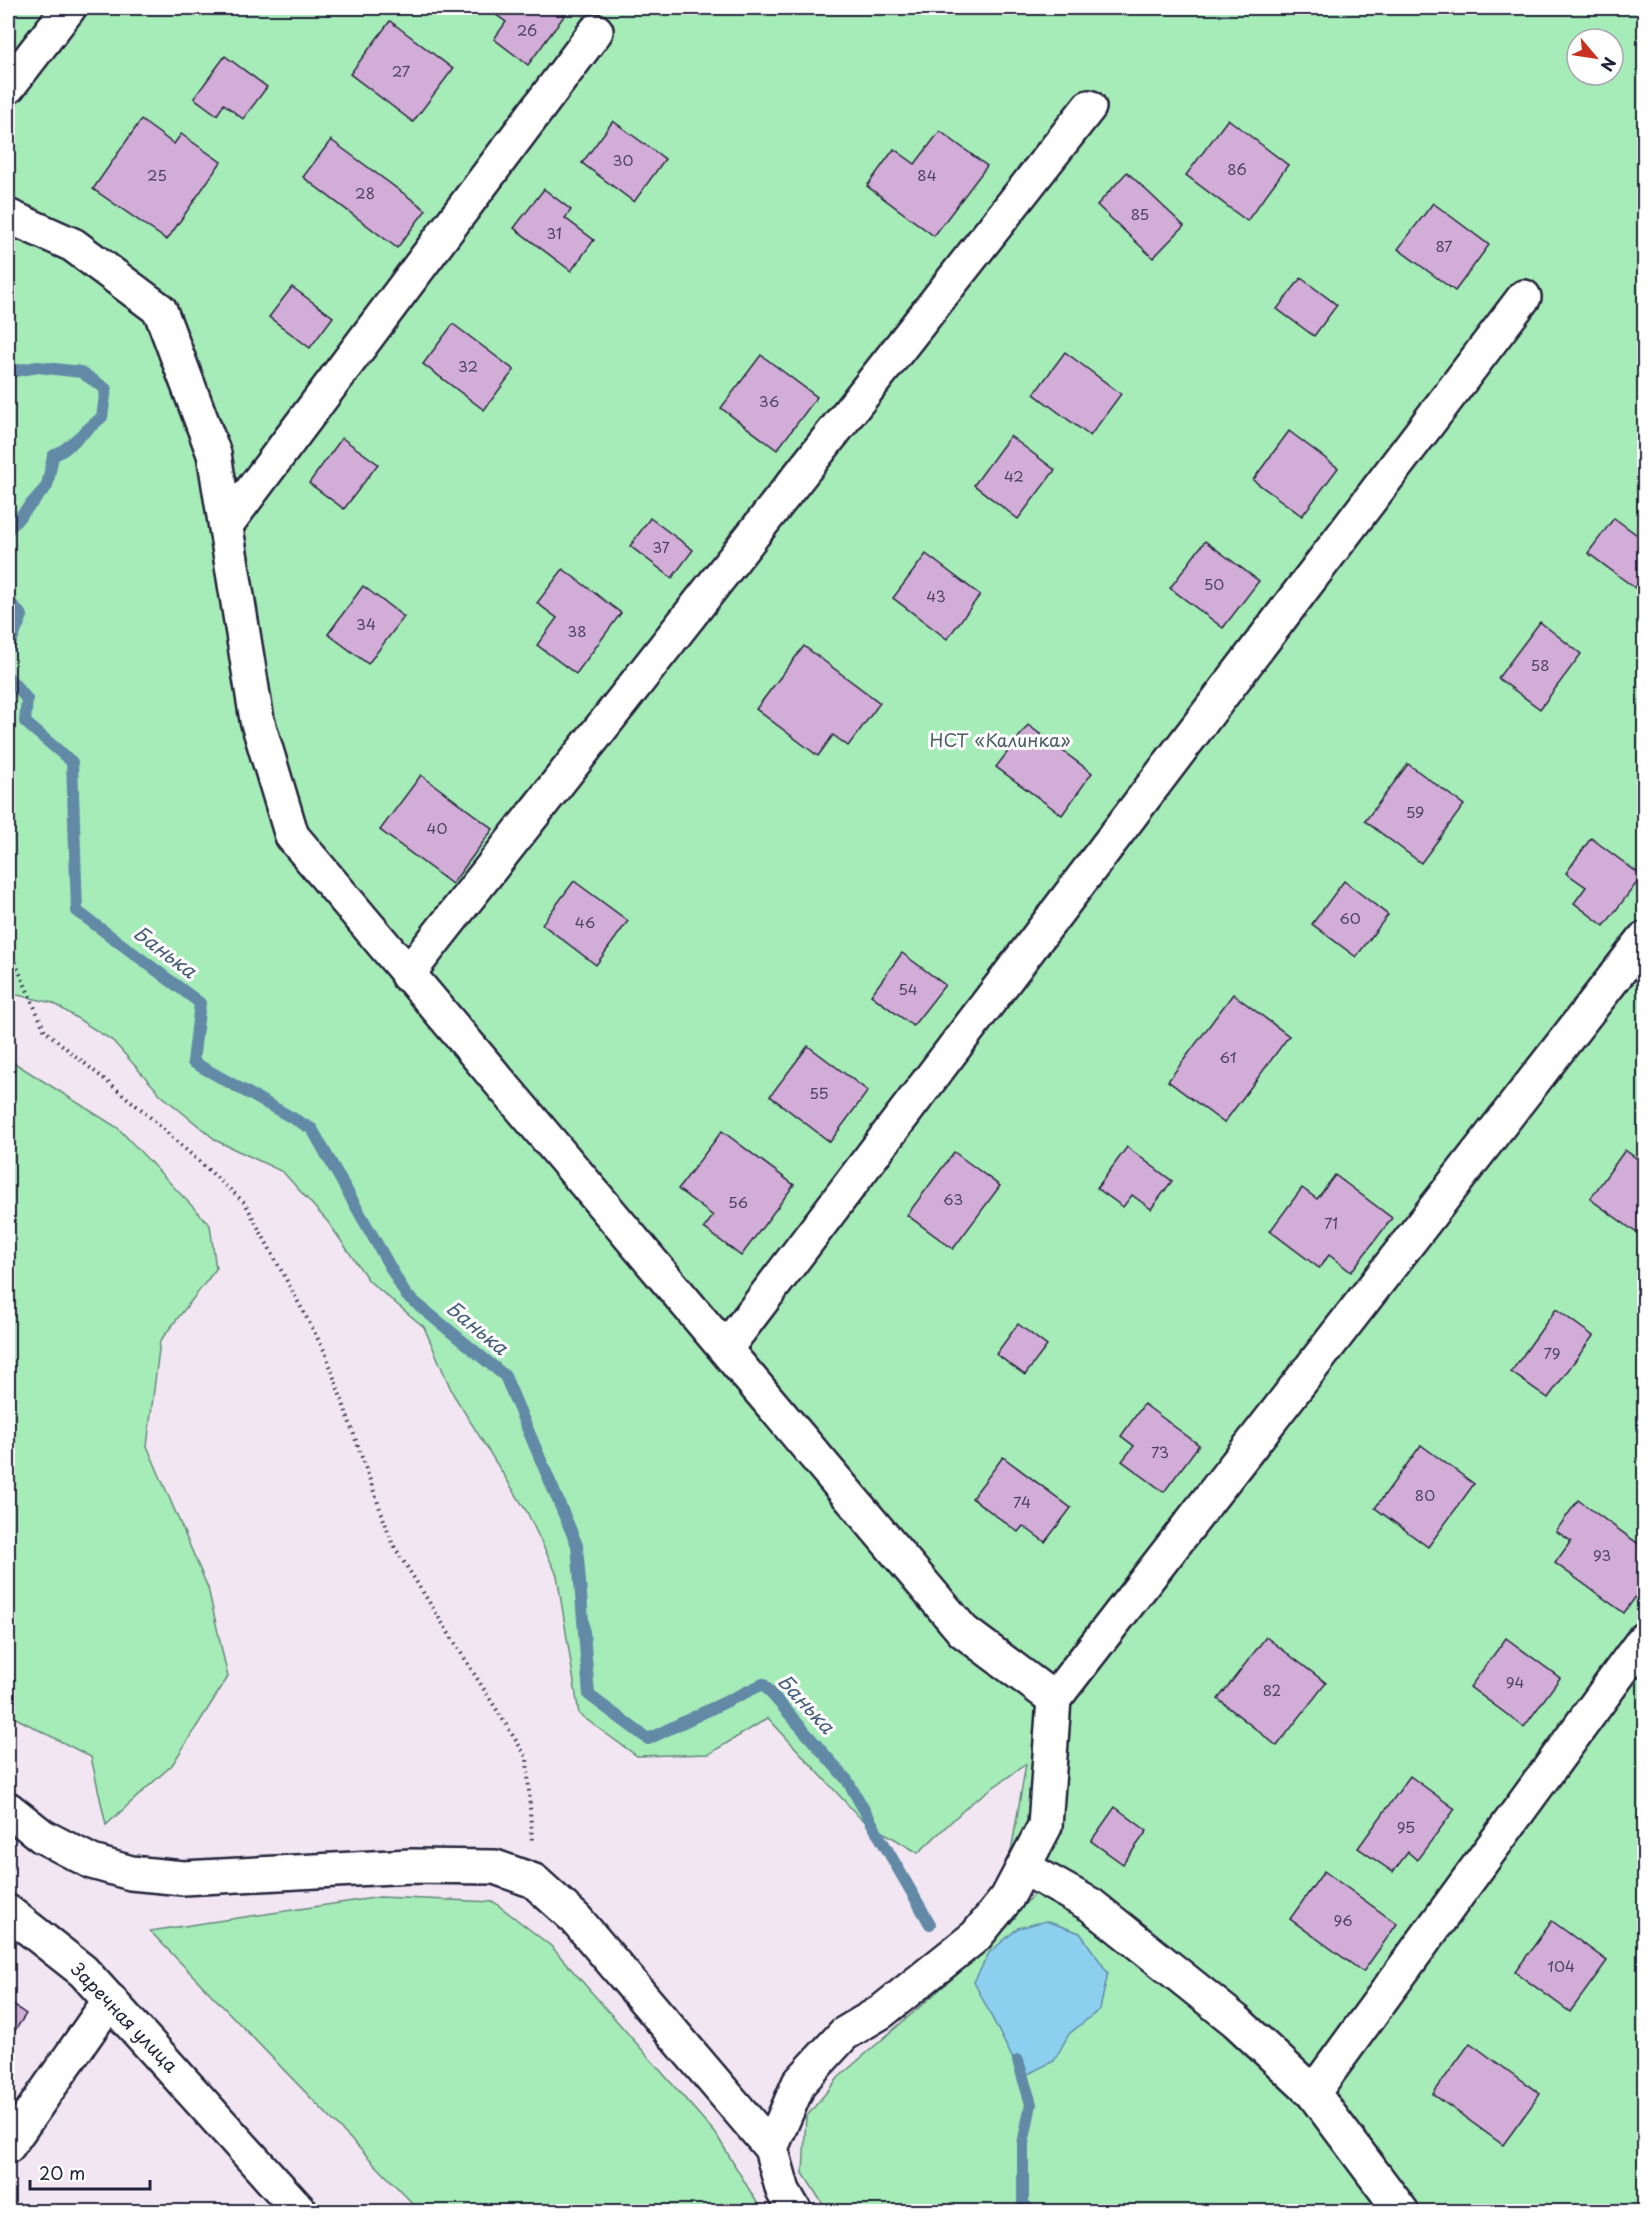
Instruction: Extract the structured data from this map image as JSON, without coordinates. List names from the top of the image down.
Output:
{
  "streets": {
    "street": ["Заречная улица"]
  },
  "water": ["Банька"],
  "parks": ["НСТ «Калинка»"],
  "house_numbers": [
    "26",
    "27",
    "30",
    "86",
    "25",
    "84",
    "28",
    "85",
    "31",
    "87",
    "32",
    "36",
    "42",
    "37",
    "50",
    "43",
    "34",
    "38",
    "58",
    "59",
    "40",
    "60",
    "46",
    "54",
    "61",
    "55",
    "63",
    "56",
    "71",
    "79",
    "73",
    "80",
    "74",
    "93",
    "94",
    "82",
    "95",
    "96",
    "104"
  ],
  "scale_bar": "20 m",
  "north": "bottom right"
}
